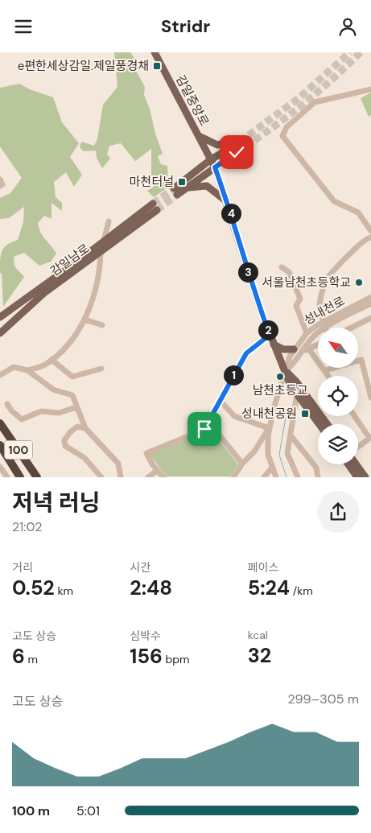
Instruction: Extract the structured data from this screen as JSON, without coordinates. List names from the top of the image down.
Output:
{
  "streets": {
    "highway": ["100"],
    "main road": ["감일중앙로", "감일남로"],
    "street": ["성내천로"]
  },
  "crossings": [
    ["감일중앙로", "성내천로"]
  ],
  "places": {
    "transit": ["e편한세상감일.제일풍경채", "마천터널", "성내천공원"],
    "other": ["서울남천초등학교", "남천초등교"]
  },
  "north": "top left",
  "page": {
    "header": "Stridr",
    "pins": [
      "4",
      "3",
      "2",
      "1"
    ],
    "heading": ["저녁 러닝", "21:02"],
    "stats": [
      ["거리", "0.52 km"],
      ["시간", "2:48"],
      ["페이스", "5:24 /km"],
      ["고도 상승", "6 m"],
      ["심박수", "156 bpm"],
      ["kcal", "32"]
    ],
    "chart": ["고도 상승", "299–305 m"],
    "list": [
      {
        "name": "100 m",
        "note": "5:01"
      }
    ]
  }
}
